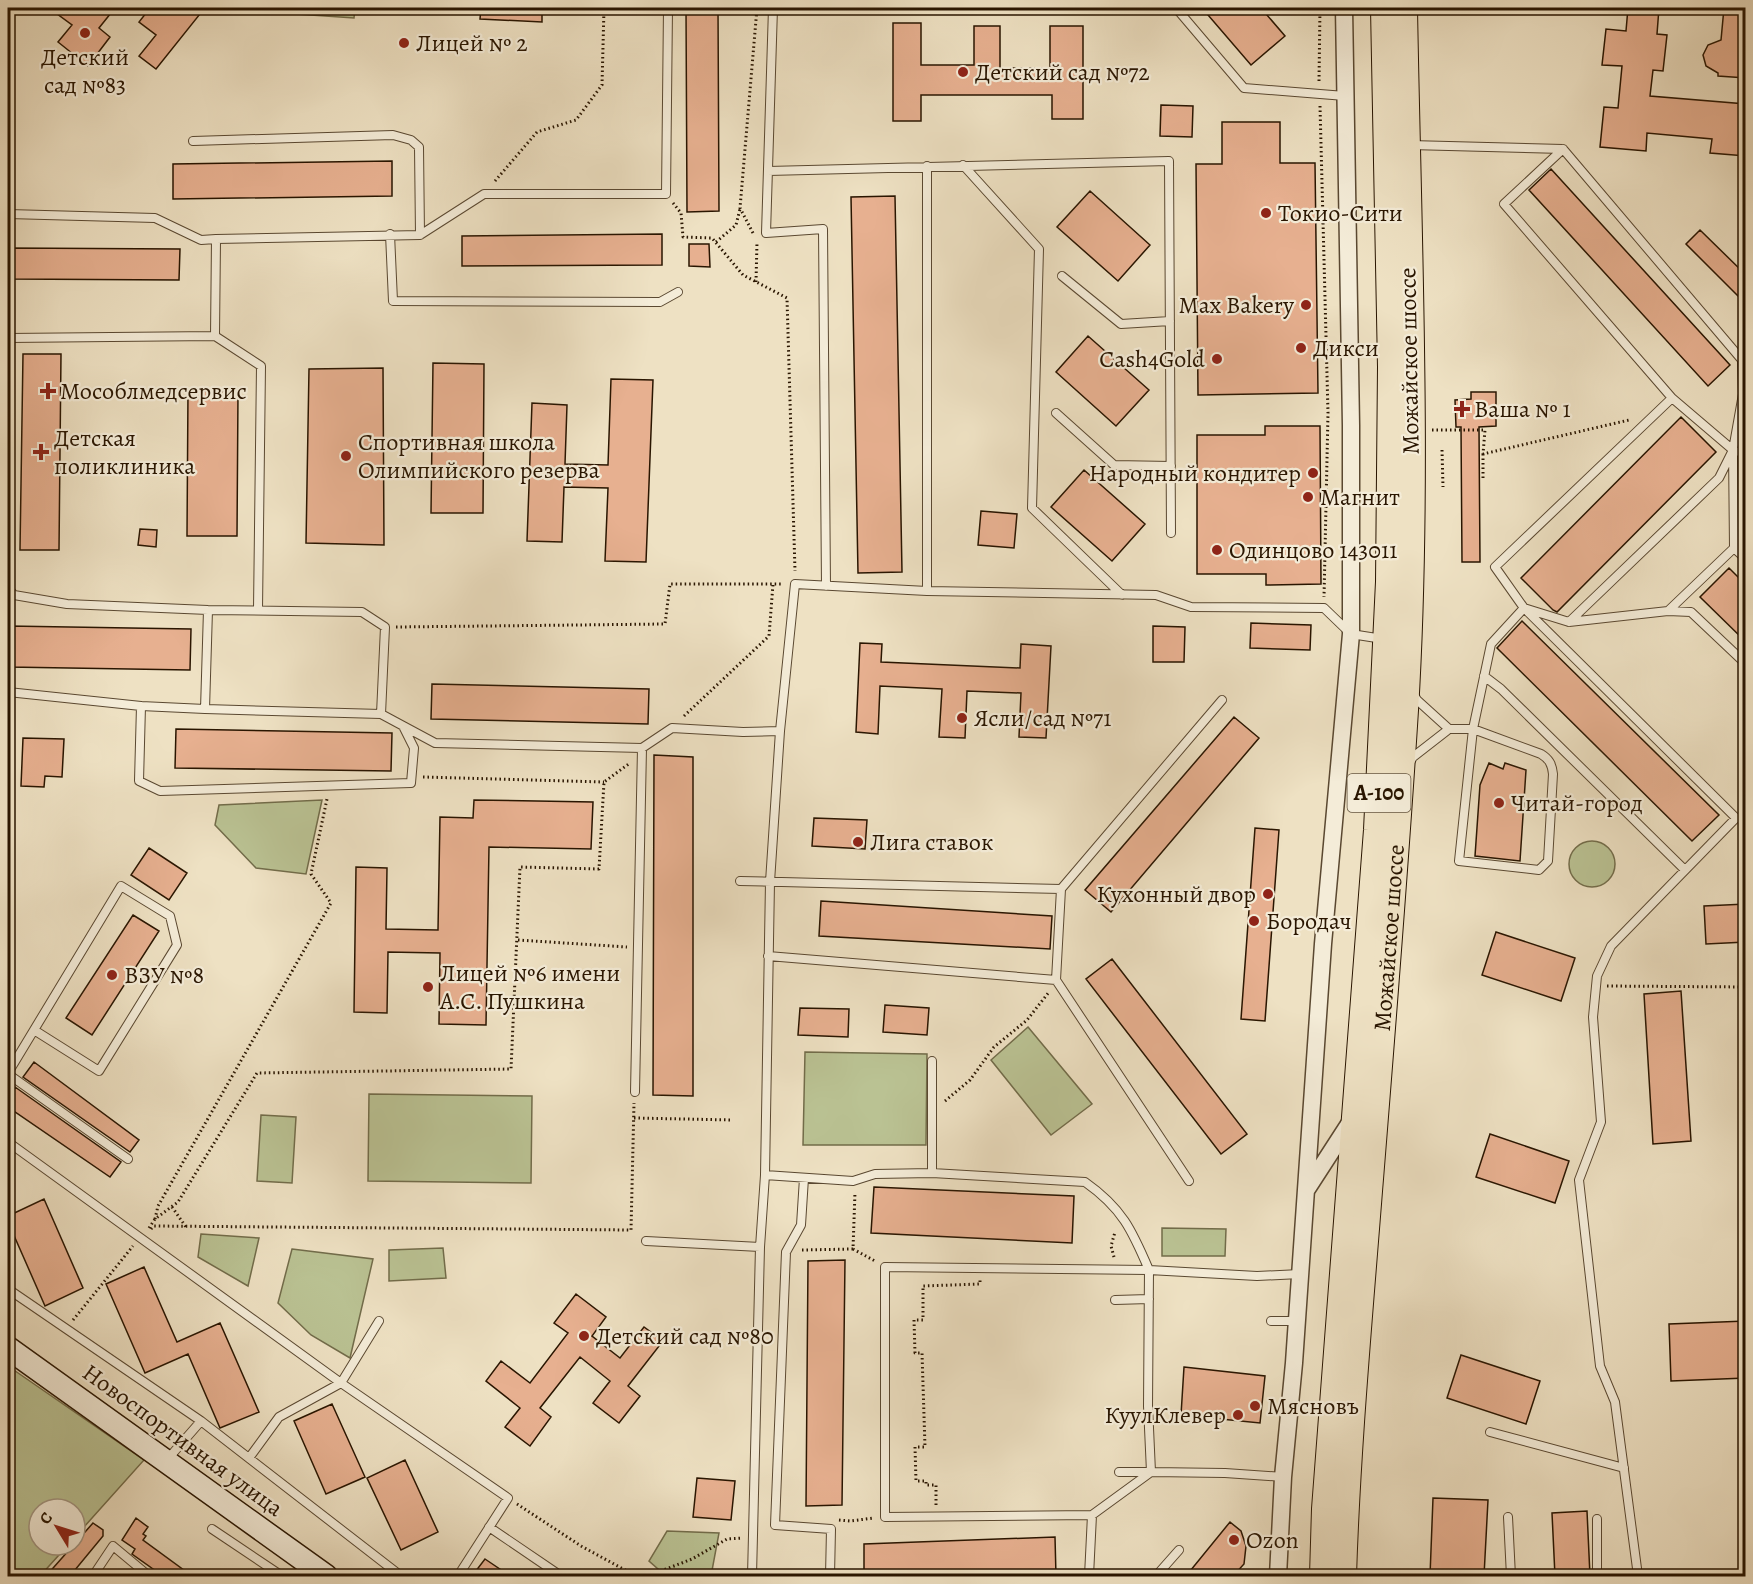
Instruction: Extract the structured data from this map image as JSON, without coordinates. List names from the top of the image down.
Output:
{
  "streets": {
    "main road": ["Можайское шоссе", "А-100", "Новоспортивная улица"]
  },
  "places": {
    "other": [
      "Детский сад №83",
      "Лицей № 2",
      "Детский сад №72",
      "Токио-Сити",
      "Max Bakery",
      "Дикси",
      "Cash4Gold",
      "Спортивная школа Олимпийского резерва",
      "Народный кондитер",
      "Магнит",
      "Одинцово 143011",
      "Ясли/сад №71",
      "Читай-город",
      "Лига ставок",
      "Кухонный двор",
      "Бородач",
      "ВЗУ №8",
      "Лицей №6 имени А.С. Пушкина",
      "Детский сад №80",
      "Мясновъ",
      "КуулКлевер",
      "Ozon"
    ],
    "health": ["Мособлмедсервис", "Ваша № 1", "Детская поликлиника"]
  },
  "north": "top left"
}
